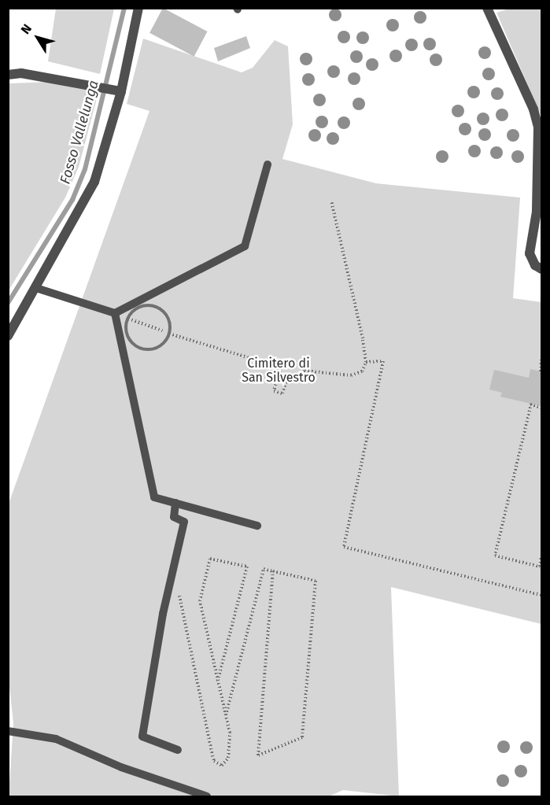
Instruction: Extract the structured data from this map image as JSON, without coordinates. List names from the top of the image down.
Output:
{
  "water": ["Fosso Vallelunga"],
  "parks": ["Cimitero di San Silvestro"],
  "north": "top left"
}
